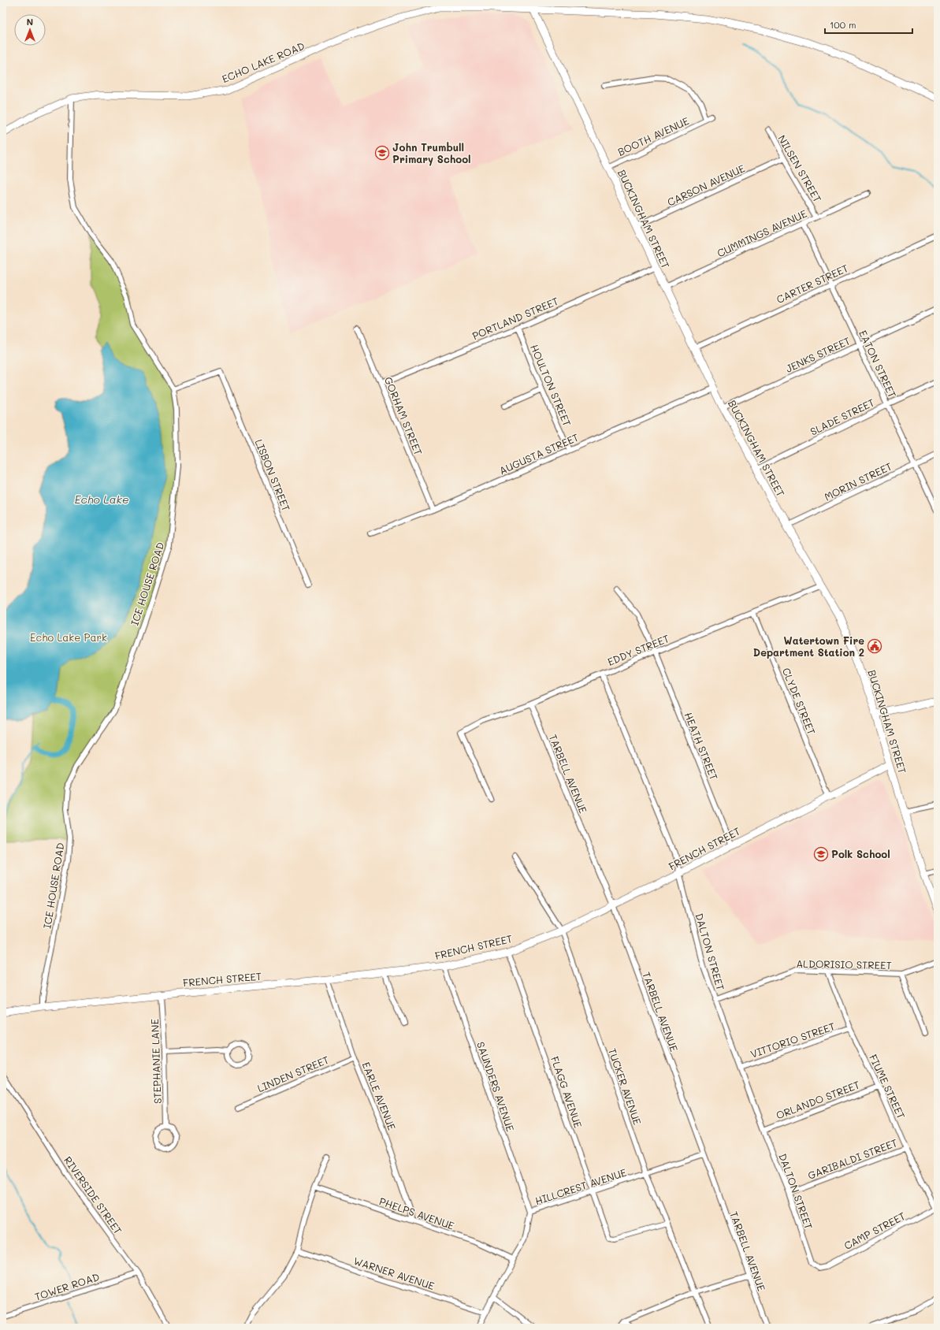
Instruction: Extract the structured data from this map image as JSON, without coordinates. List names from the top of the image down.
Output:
{
  "streets": {
    "main road": ["ECHO LAKE ROAD", "BUCKINGHAM STREET", "FRENCH STREET"],
    "street": [
      "BOOTH AVENUE",
      "NILSEN STREET",
      "CARSON AVENUE",
      "CUMMINGS AVENUE",
      "CARTER STREET",
      "PORTLAND STREET",
      "JENKS STREET",
      "EATON STREET",
      "HOULTON STREET",
      "GORHAM STREET",
      "SLADE STREET",
      "AUGUSTA STREET",
      "LISBON STREET",
      "MORIN STREET",
      "ICE HOUSE ROAD",
      "EDDY STREET",
      "CLYDE STREET",
      "HEATH STREET",
      "TARBELL AVENUE",
      "DALTON STREET",
      "ALDORISIO STREET",
      "VITTORIO STREET",
      "STEPHANIE LANE",
      "LINDEN STREET",
      "SAUNDERS AVENUE",
      "TUCKER AVENUE",
      "FIUME STREET",
      "FLAGG AVENUE",
      "EARLE AVENUE",
      "ORLANDO STREET",
      "GARIBALDI STREET",
      "HILLCREST AVENUE",
      "RIVERSIDE STREET",
      "PHELPS AVENUE",
      "CAMP STREET",
      "WARNER AVENUE",
      "TOWER ROAD"
    ]
  },
  "crossings": [
    ["ECHO LAKE ROAD", "BUCKINGHAM STREET"],
    ["ECHO LAKE ROAD", "ICE HOUSE ROAD"],
    ["BOOTH AVENUE", "BUCKINGHAM STREET"],
    ["NILSEN STREET", "CARSON AVENUE"],
    ["NILSEN STREET", "CUMMINGS AVENUE"],
    ["CARSON AVENUE", "BUCKINGHAM STREET"],
    ["BUCKINGHAM STREET", "CUMMINGS AVENUE"],
    ["BUCKINGHAM STREET", "CARTER STREET"],
    ["BUCKINGHAM STREET", "PORTLAND STREET"],
    ["BUCKINGHAM STREET", "JENKS STREET"],
    ["BUCKINGHAM STREET", "SLADE STREET"],
    ["BUCKINGHAM STREET", "AUGUSTA STREET"],
    ["BUCKINGHAM STREET", "MORIN STREET"],
    ["BUCKINGHAM STREET", "EDDY STREET"],
    ["BUCKINGHAM STREET", "FRENCH STREET"],
    ["CUMMINGS AVENUE", "EATON STREET"],
    ["CARTER STREET", "EATON STREET"],
    ["PORTLAND STREET", "HOULTON STREET"],
    ["PORTLAND STREET", "GORHAM STREET"],
    ["JENKS STREET", "EATON STREET"],
    ["EATON STREET", "SLADE STREET"],
    ["EATON STREET", "MORIN STREET"],
    ["HOULTON STREET", "AUGUSTA STREET"],
    ["GORHAM STREET", "AUGUSTA STREET"],
    ["LISBON STREET", "ICE HOUSE ROAD"],
    ["ICE HOUSE ROAD", "FRENCH STREET"],
    ["EDDY STREET", "CLYDE STREET"],
    ["EDDY STREET", "HEATH STREET"],
    ["EDDY STREET", "TARBELL AVENUE"],
    ["EDDY STREET", "DALTON STREET"],
    ["CLYDE STREET", "FRENCH STREET"],
    ["HEATH STREET", "FRENCH STREET"],
    ["TARBELL AVENUE", "FRENCH STREET"],
    ["TARBELL AVENUE", "HILLCREST AVENUE"],
    ["FRENCH STREET", "DALTON STREET"],
    ["FRENCH STREET", "STEPHANIE LANE"],
    ["FRENCH STREET", "SAUNDERS AVENUE"],
    ["FRENCH STREET", "TUCKER AVENUE"],
    ["FRENCH STREET", "FLAGG AVENUE"],
    ["FRENCH STREET", "EARLE AVENUE"],
    ["DALTON STREET", "ALDORISIO STREET"],
    ["DALTON STREET", "VITTORIO STREET"],
    ["DALTON STREET", "ORLANDO STREET"],
    ["DALTON STREET", "GARIBALDI STREET"],
    ["DALTON STREET", "CAMP STREET"],
    ["ALDORISIO STREET", "FIUME STREET"],
    ["VITTORIO STREET", "FIUME STREET"],
    ["LINDEN STREET", "EARLE AVENUE"],
    ["SAUNDERS AVENUE", "HILLCREST AVENUE"],
    ["TUCKER AVENUE", "FLAGG AVENUE"],
    ["TUCKER AVENUE", "HILLCREST AVENUE"],
    ["FIUME STREET", "ORLANDO STREET"],
    ["FIUME STREET", "GARIBALDI STREET"],
    ["FIUME STREET", "CAMP STREET"],
    ["FLAGG AVENUE", "HILLCREST AVENUE"],
    ["EARLE AVENUE", "PHELPS AVENUE"],
    ["HILLCREST AVENUE", "PHELPS AVENUE"],
    ["HILLCREST AVENUE", "WARNER AVENUE"],
    ["RIVERSIDE STREET", "TOWER ROAD"]
  ],
  "water": ["Echo Lake"],
  "parks": ["Echo Lake Park"],
  "places": {
    "school or university": ["John Trumbull Primary School", "Polk School"],
    "public building": ["Watertown Fire Department Station 2"]
  },
  "scale_bar": "100 m",
  "north": "top"
}
